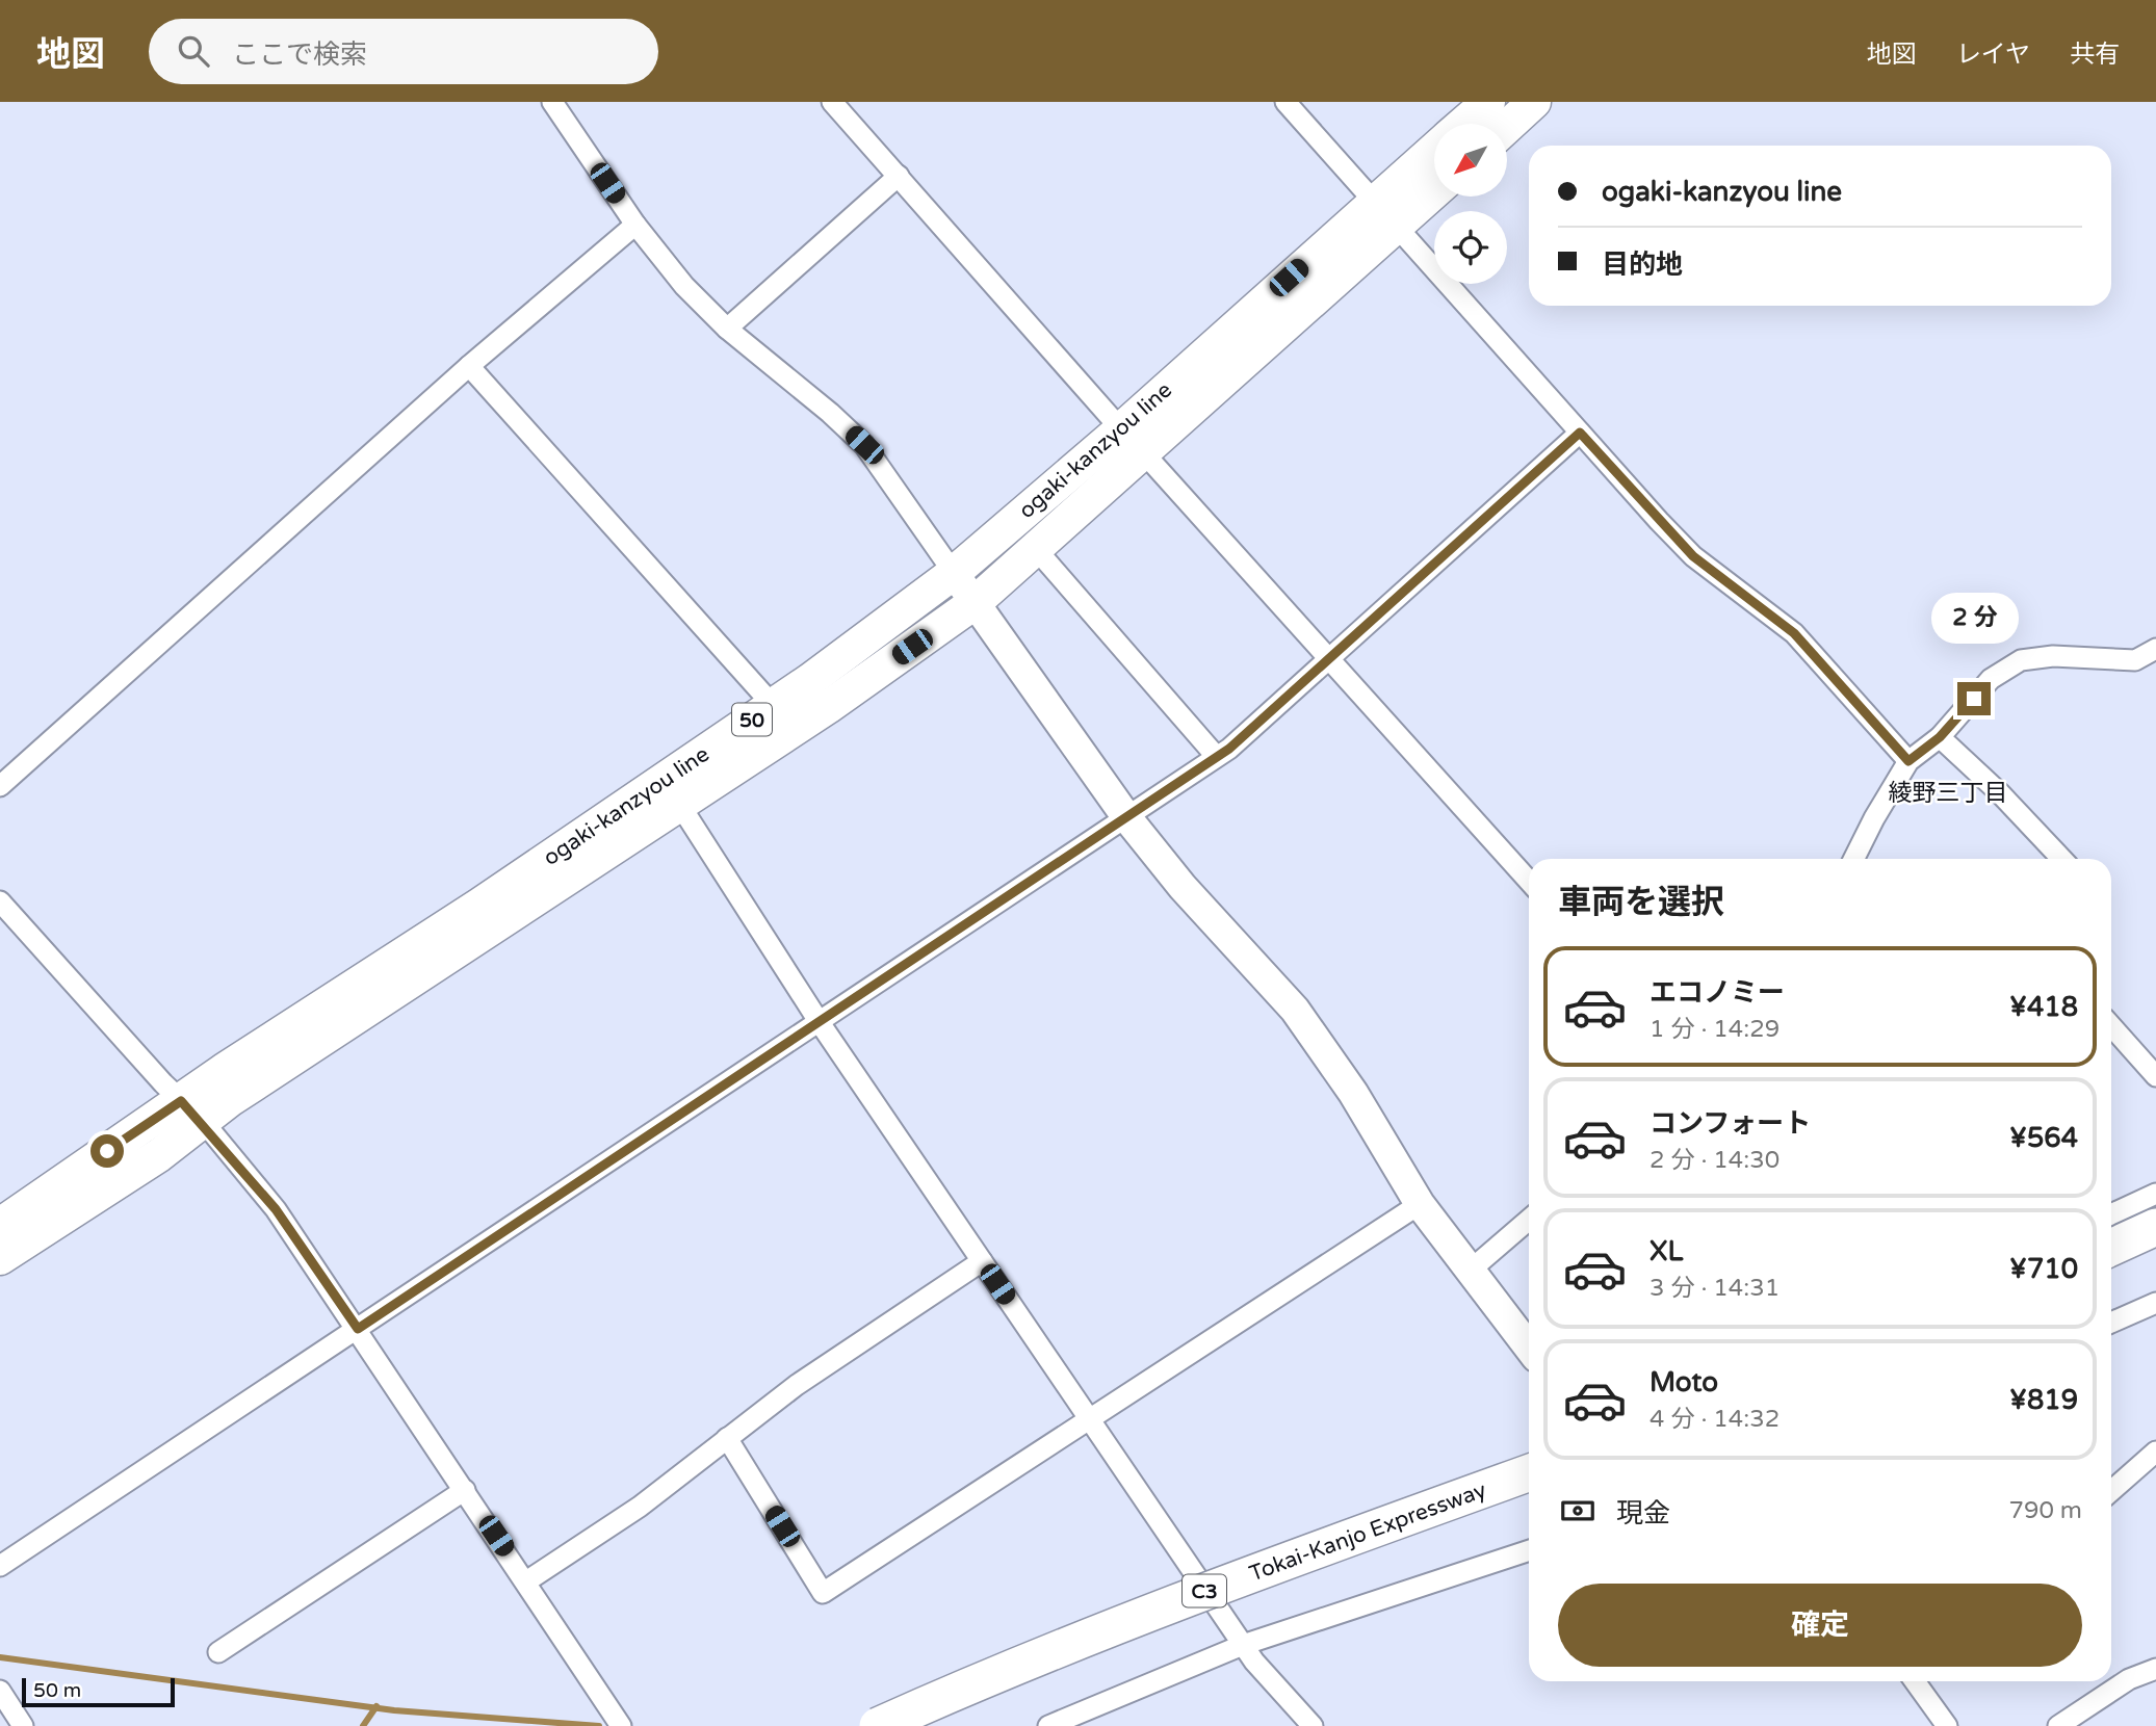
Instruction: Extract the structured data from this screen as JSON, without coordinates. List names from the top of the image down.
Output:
{
  "streets": {
    "highway": ["Tokai-Kanjo Expressway", "C3"],
    "main road": ["ogaki-kanzyou line", "50"]
  },
  "districts": ["綾野三丁目"],
  "scale_bar": "50 m",
  "north": "bottom left",
  "page": {
    "header": "地図",
    "search": "ここで検索",
    "nav": ["地図", "レイヤ", "共有"],
    "banner": ["ogaki-kanzyou line", "目的地"],
    "bubble": "2 分",
    "heading": "車両を選択",
    "list": [
      {
        "name": "エコノミー",
        "note": "1 分 · 14:29",
        "value": "¥418"
      },
      {
        "name": "コンフォート",
        "note": "2 分 · 14:30",
        "value": "¥564"
      },
      {
        "name": "XL",
        "note": "3 分 · 14:31",
        "value": "¥710"
      },
      {
        "name": "Moto",
        "note": "4 分 · 14:32",
        "value": "¥819"
      }
    ],
    "pay": ["現金", "790 m"],
    "buttons": "確定",
    "scale": "50 m"
  }
}
